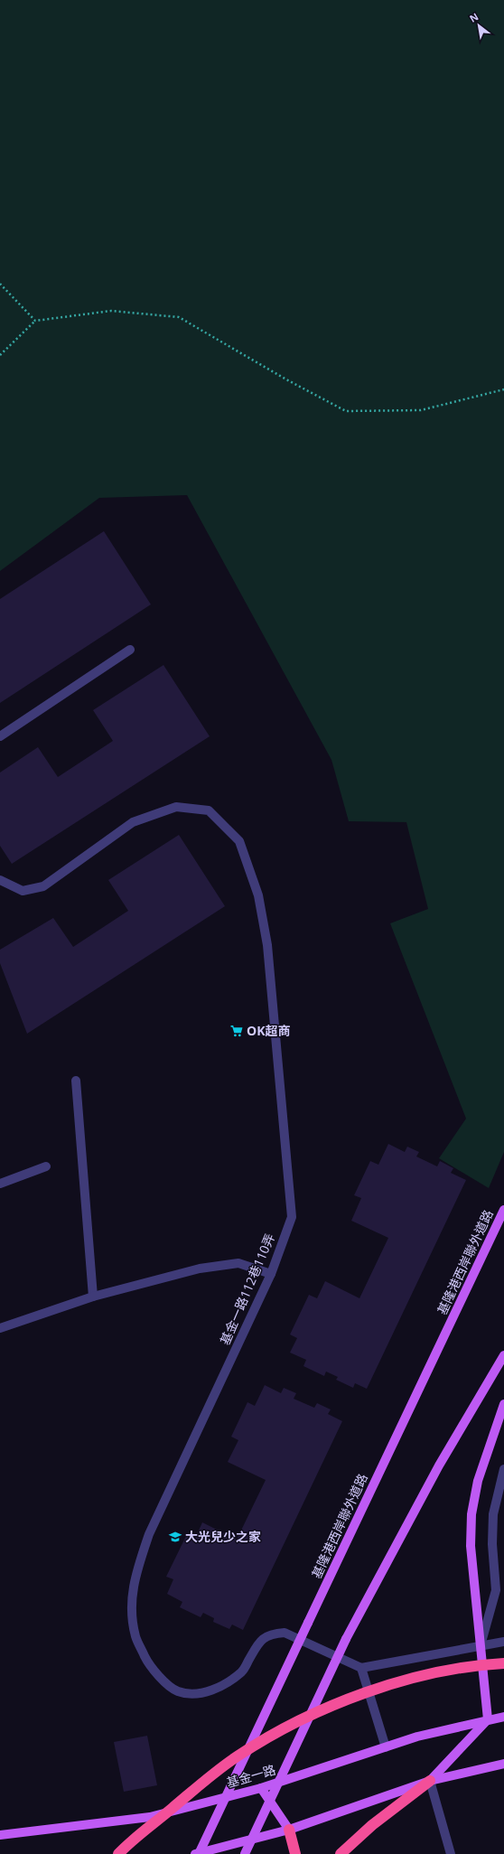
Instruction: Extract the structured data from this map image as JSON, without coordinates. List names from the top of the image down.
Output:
{
  "streets": {
    "main road": ["基隆港西岸聯外道路", "基金一路"],
    "street": ["基金一路112巷110弄"]
  },
  "places": {
    "supermarket": ["OK超商"],
    "school or university": ["大光兒少之家"]
  },
  "north": "top left"
}
